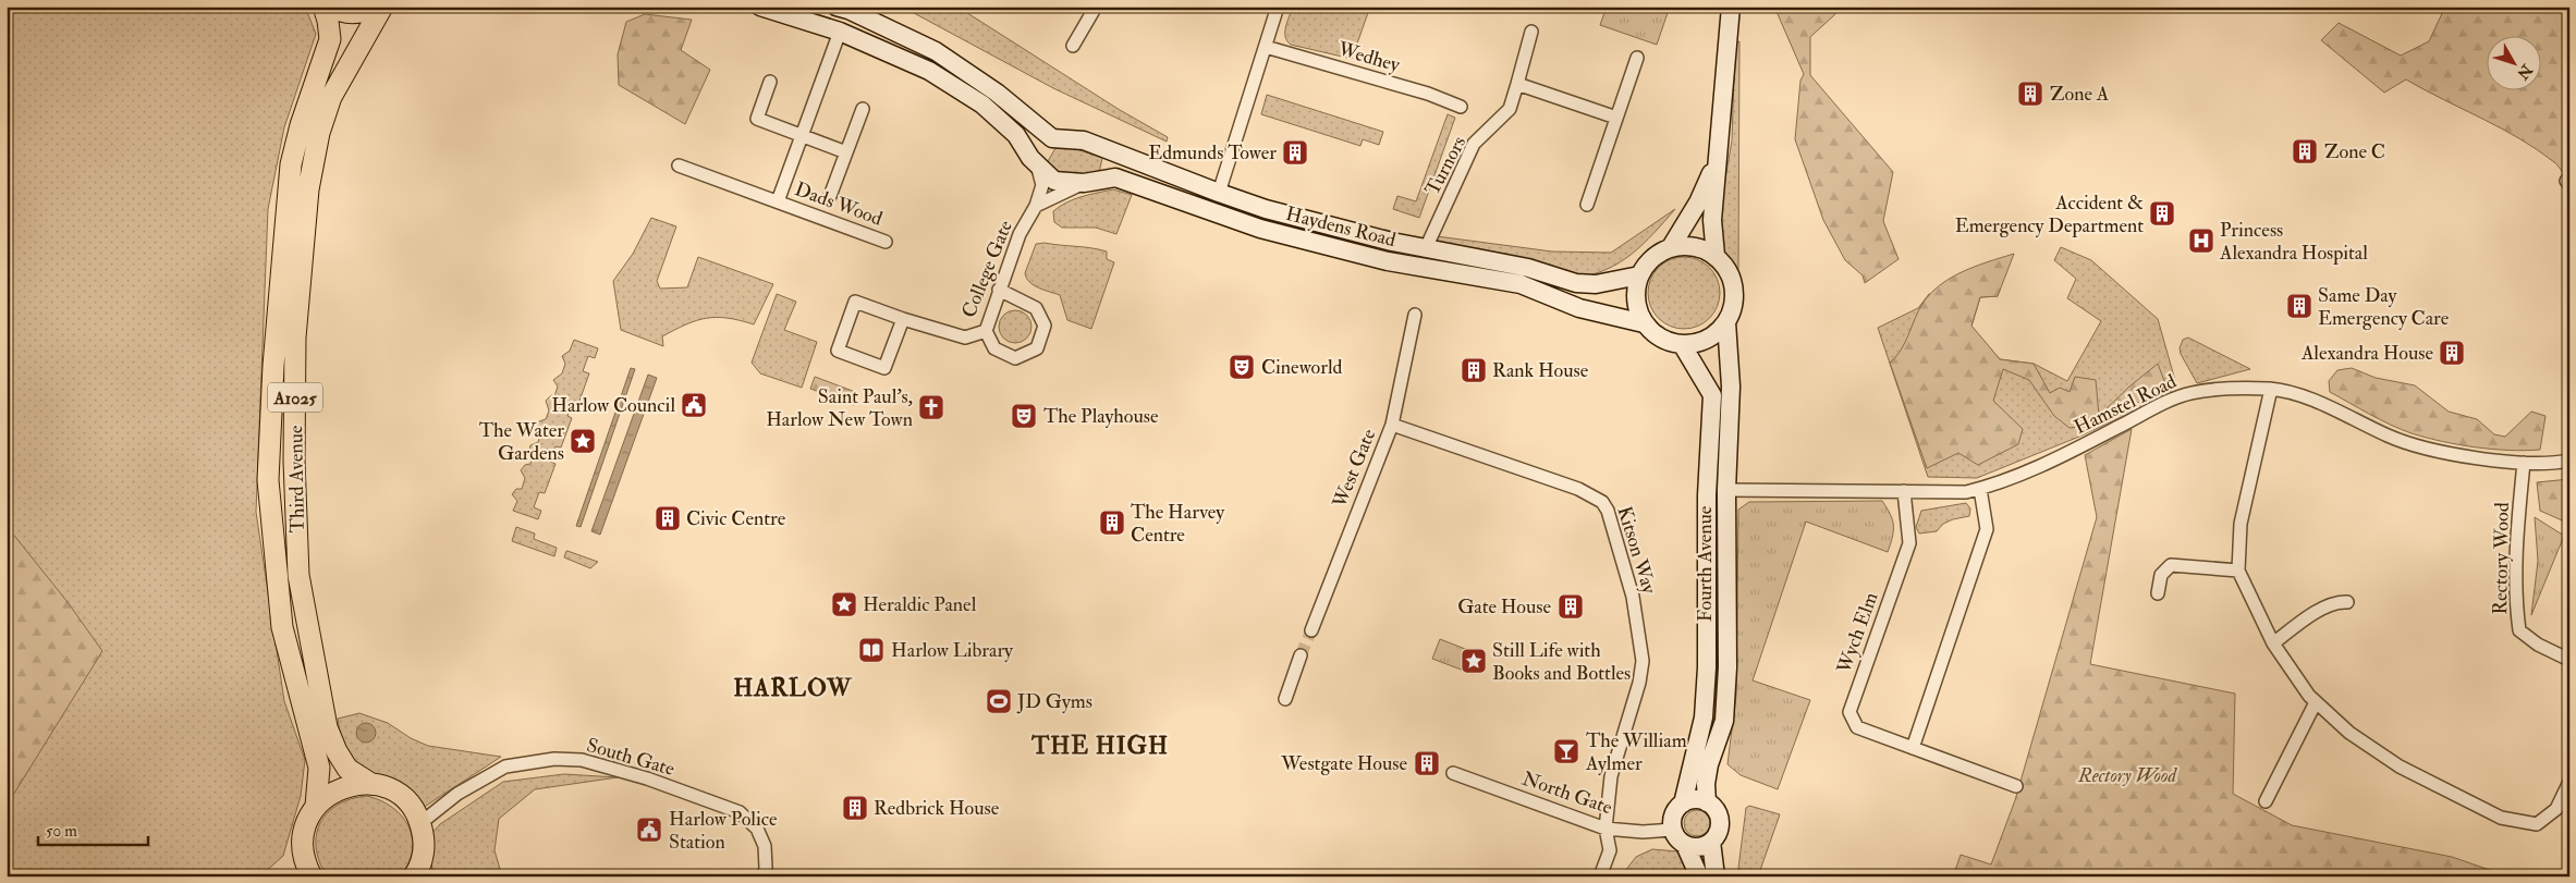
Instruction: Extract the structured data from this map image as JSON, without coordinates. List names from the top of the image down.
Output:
{
  "streets": {
    "main road": ["A1025", "Third Avenue"],
    "street": [
      "Wedhey",
      "Turnors",
      "Dads Wood",
      "Haydens Road",
      "College Gate",
      "Hamstel Road",
      "West Gate",
      "Kitson Way",
      "Rectory Wood",
      "Fourth Avenue",
      "Wych Elm",
      "South Gate",
      "North Gate"
    ]
  },
  "crossings": [
    ["Turnors", "Haydens Road"],
    ["Dads Wood", "Haydens Road"],
    ["Haydens Road", "College Gate"],
    ["Haydens Road", "Fourth Avenue"],
    ["Hamstel Road", "Rectory Wood"],
    ["Hamstel Road", "Fourth Avenue"],
    ["Hamstel Road", "Wych Elm"],
    ["West Gate", "Kitson Way"],
    ["Third Avenue", "South Gate"],
    ["Kitson Way", "North Gate"],
    ["Fourth Avenue", "North Gate"]
  ],
  "districts": ["HARLOW", "THE HIGH"],
  "parks": ["Rectory Wood"],
  "places": {
    "building": [
      "Zone A",
      "Zone C",
      "Edmunds Tower",
      "Accident & Emergency Department",
      "Same Day Emergency Care",
      "Alexandra House",
      "Rank House",
      "Civic Centre",
      "The Harvey Centre",
      "Gate House",
      "Westgate House",
      "Redbrick House"
    ],
    "hospital": ["Princess Alexandra Hospital"],
    "theatre": ["Cineworld", "The Playhouse"],
    "public building": ["Harlow Council", "Harlow Police Station"],
    "church": ["Saint Paul's, Harlow New Town"],
    "place": ["The Water Gardens", "Heraldic Panel", "Still Life with Books and Bottles"],
    "library": ["Harlow Library"],
    "sports": ["JD Gyms"],
    "bar": ["The William Aylmer"]
  },
  "scale_bar": "50 m",
  "north": "bottom right"
}
